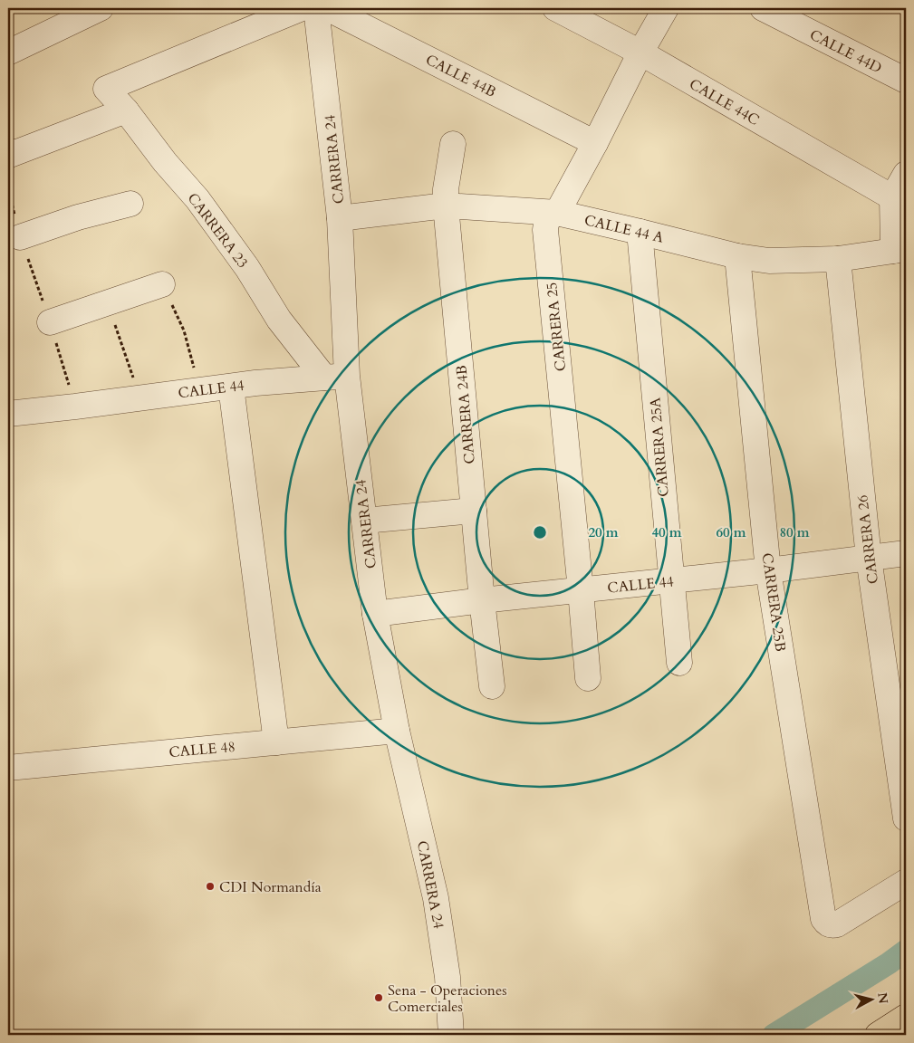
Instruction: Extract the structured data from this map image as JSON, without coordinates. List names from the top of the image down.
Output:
{
  "streets": {
    "street": [
      "CALLE 44D",
      "CALLE 44B",
      "CALLE 44C",
      "CARRERA 24",
      "CALLE 44 A",
      "CARRERA 23",
      "CARRERA 25",
      "CALLE 44",
      "CARRERA 24B",
      "CARRERA 25A",
      "CARRERA 26",
      "CARRERA 25B",
      "CALLE 48"
    ]
  },
  "crossings": [
    ["CARRERA 24", "CALLE 44 A"],
    ["CARRERA 24", "CARRERA 23"],
    ["CARRERA 24", "CALLE 44"],
    ["CARRERA 24", "CALLE 48"],
    ["CALLE 44 A", "CARRERA 25"],
    ["CALLE 44 A", "CARRERA 24B"],
    ["CALLE 44 A", "CARRERA 25A"],
    ["CALLE 44 A", "CARRERA 26"],
    ["CALLE 44 A", "CARRERA 25B"],
    ["CARRERA 23", "CALLE 44"],
    ["CARRERA 25", "CALLE 44"],
    ["CALLE 44", "CARRERA 24B"],
    ["CALLE 44", "CARRERA 25A"],
    ["CALLE 44", "CARRERA 26"],
    ["CALLE 44", "CARRERA 25B"]
  ],
  "places": ["CDI Normandía", "Sena - Operaciones Comerciales"],
  "north": "right",
  "rings": [
    "20 m",
    "40 m",
    "60 m",
    "80 m"
  ]
}
